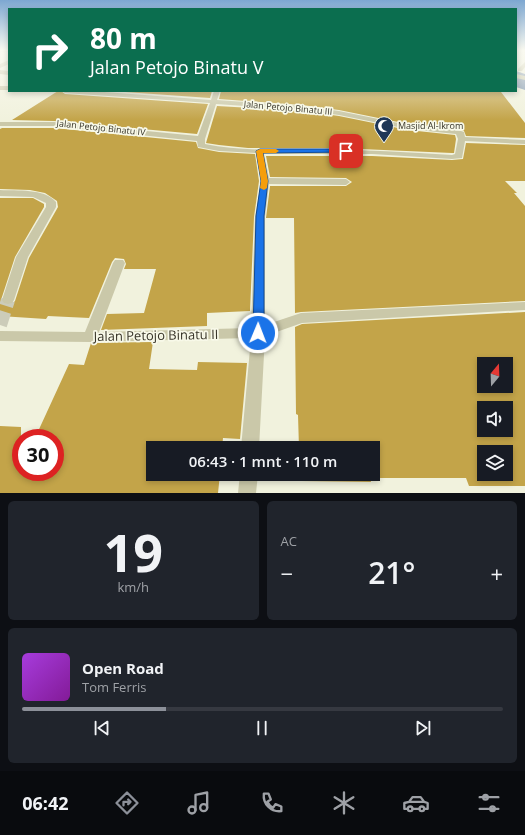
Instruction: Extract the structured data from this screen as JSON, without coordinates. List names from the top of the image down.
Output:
{
  "streets": {
    "street": ["Jalan Petojo Binatu III", "Jalan Petojo Binatu IV", "Jalan Petojo Binatu II"]
  },
  "places": {
    "mosque": ["Masjid Al-Ikrom"]
  },
  "north": "top",
  "page": {
    "turn": ["80 m", "Jalan Petojo Binatu V"],
    "limit": "30",
    "trip": "06:43 · 1 mnt · 110 m",
    "tile": [
      ["19", "km/h"],
      "AC"
    ],
    "heat": ["−", "21°", "+"],
    "song": ["Open Road", "Tom Ferris"],
    "tabs": "06:42"
  }
}
